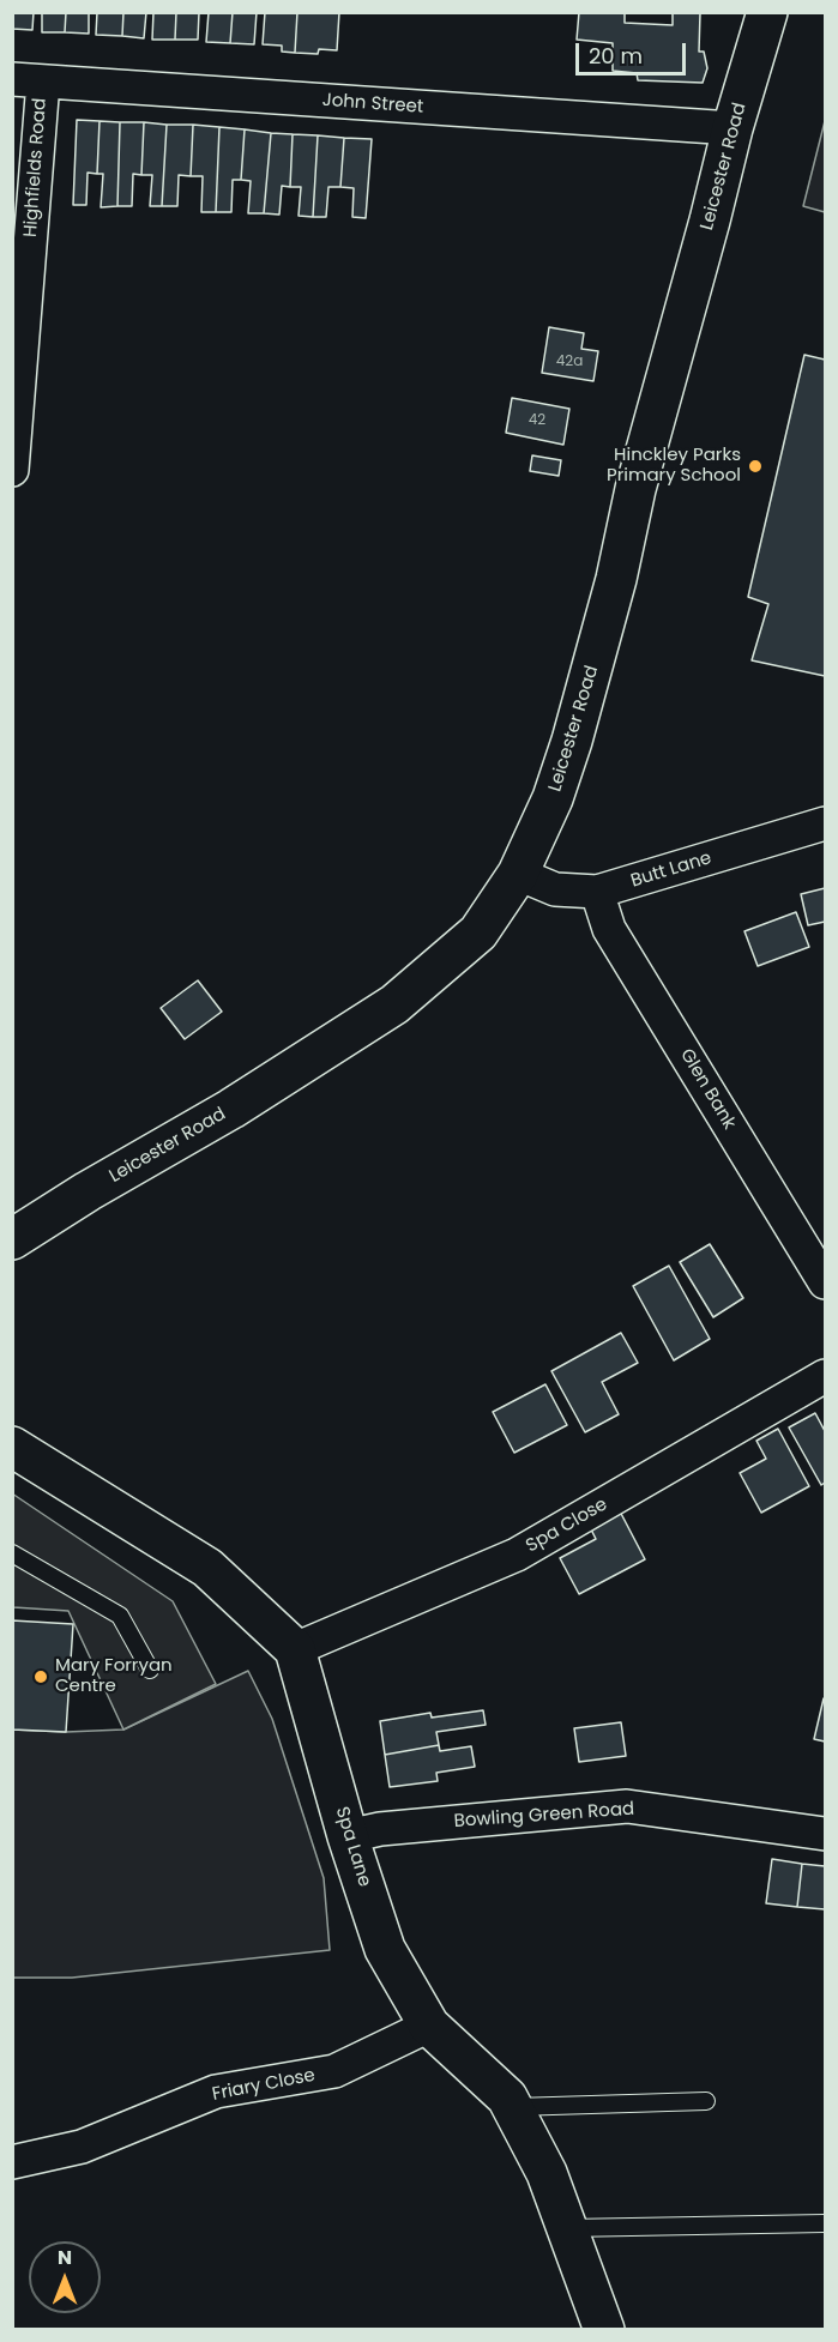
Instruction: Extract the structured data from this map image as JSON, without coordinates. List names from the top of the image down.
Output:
{
  "streets": {
    "main road": ["Leicester Road", "Spa Lane"],
    "street": [
      "John Street",
      "Highfields Road",
      "Butt Lane",
      "Glen Bank",
      "Spa Close",
      "Bowling Green Road",
      "Friary Close"
    ]
  },
  "crossings": [
    ["John Street", "Leicester Road"],
    ["John Street", "Highfields Road"],
    ["Leicester Road", "Butt Lane"],
    ["Butt Lane", "Glen Bank"],
    ["Spa Close", "Spa Lane"],
    ["Bowling Green Road", "Spa Lane"],
    ["Spa Lane", "Friary Close"]
  ],
  "places": ["Hinckley Parks Primary School", "Mary Forryan Centre"],
  "house_numbers": ["42a", "42"],
  "scale_bar": "20 m",
  "north": "top"
}
